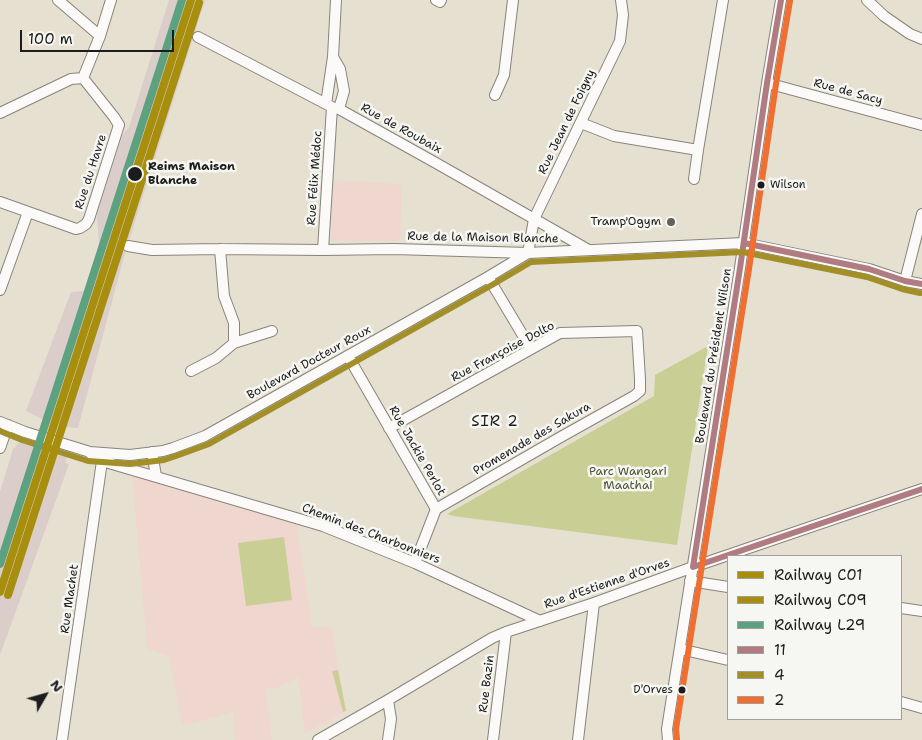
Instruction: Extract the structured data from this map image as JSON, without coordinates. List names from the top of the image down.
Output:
{
  "streets": {
    "street": [
      "Rue de Sacy",
      "Rue Jean de Foigny",
      "Rue de Roubaix",
      "Rue du Havre",
      "Rue Félix Médoc",
      "Rue de la Maison Blanche",
      "Rue Françoise Dolto",
      "Boulevard du Président Wilson",
      "Boulevard Docteur Roux",
      "Promenade des Sakura",
      "Rue Jackie Perlot",
      "Chemin des Charbonniers",
      "Rue d'Estienne d'Orves",
      "Rue Machet",
      "Rue Bazin"
    ]
  },
  "crossings": [
    ["Rue de Sacy", "Boulevard du Président Wilson"],
    ["Rue Jean de Foigny", "Rue de Roubaix"],
    ["Rue Jean de Foigny", "Rue de la Maison Blanche"],
    ["Rue Jean de Foigny", "Boulevard Docteur Roux"],
    ["Rue de Roubaix", "Rue Félix Médoc"],
    ["Rue de Roubaix", "Rue de la Maison Blanche"],
    ["Rue Félix Médoc", "Rue de la Maison Blanche"],
    ["Rue de la Maison Blanche", "Boulevard du Président Wilson"],
    ["Rue de la Maison Blanche", "Boulevard Docteur Roux"],
    ["Rue Françoise Dolto", "Promenade des Sakura"],
    ["Rue Françoise Dolto", "Rue Jackie Perlot"],
    ["Boulevard du Président Wilson", "Rue d'Estienne d'Orves"],
    ["Boulevard Docteur Roux", "Rue Jackie Perlot"],
    ["Boulevard Docteur Roux", "Chemin des Charbonniers"],
    ["Boulevard Docteur Roux", "Rue Machet"],
    ["Promenade des Sakura", "Rue Jackie Perlot"],
    ["Rue Jackie Perlot", "Chemin des Charbonniers"],
    ["Chemin des Charbonniers", "Rue d'Estienne d'Orves"],
    ["Chemin des Charbonniers", "Rue Machet"],
    ["Rue d'Estienne d'Orves", "Rue Bazin"]
  ],
  "districts": ["SIR 2"],
  "parks": ["Parc Wangari Maathai"],
  "places": [
    "Reims Maison Blanche",
    "Wilson",
    "Tramp'Ogym",
    "D'Orves"
  ],
  "lines": [
    "rail line C01",
    "rail line L29",
    "transit line 11",
    "transit line 2",
    "rail line C09",
    "transit line 4"
  ],
  "legend": [
    "Railway C01",
    "Railway C09",
    "Railway L29",
    "11",
    "4",
    "2"
  ],
  "scale_bar": "100 m",
  "north": "top right"
}
